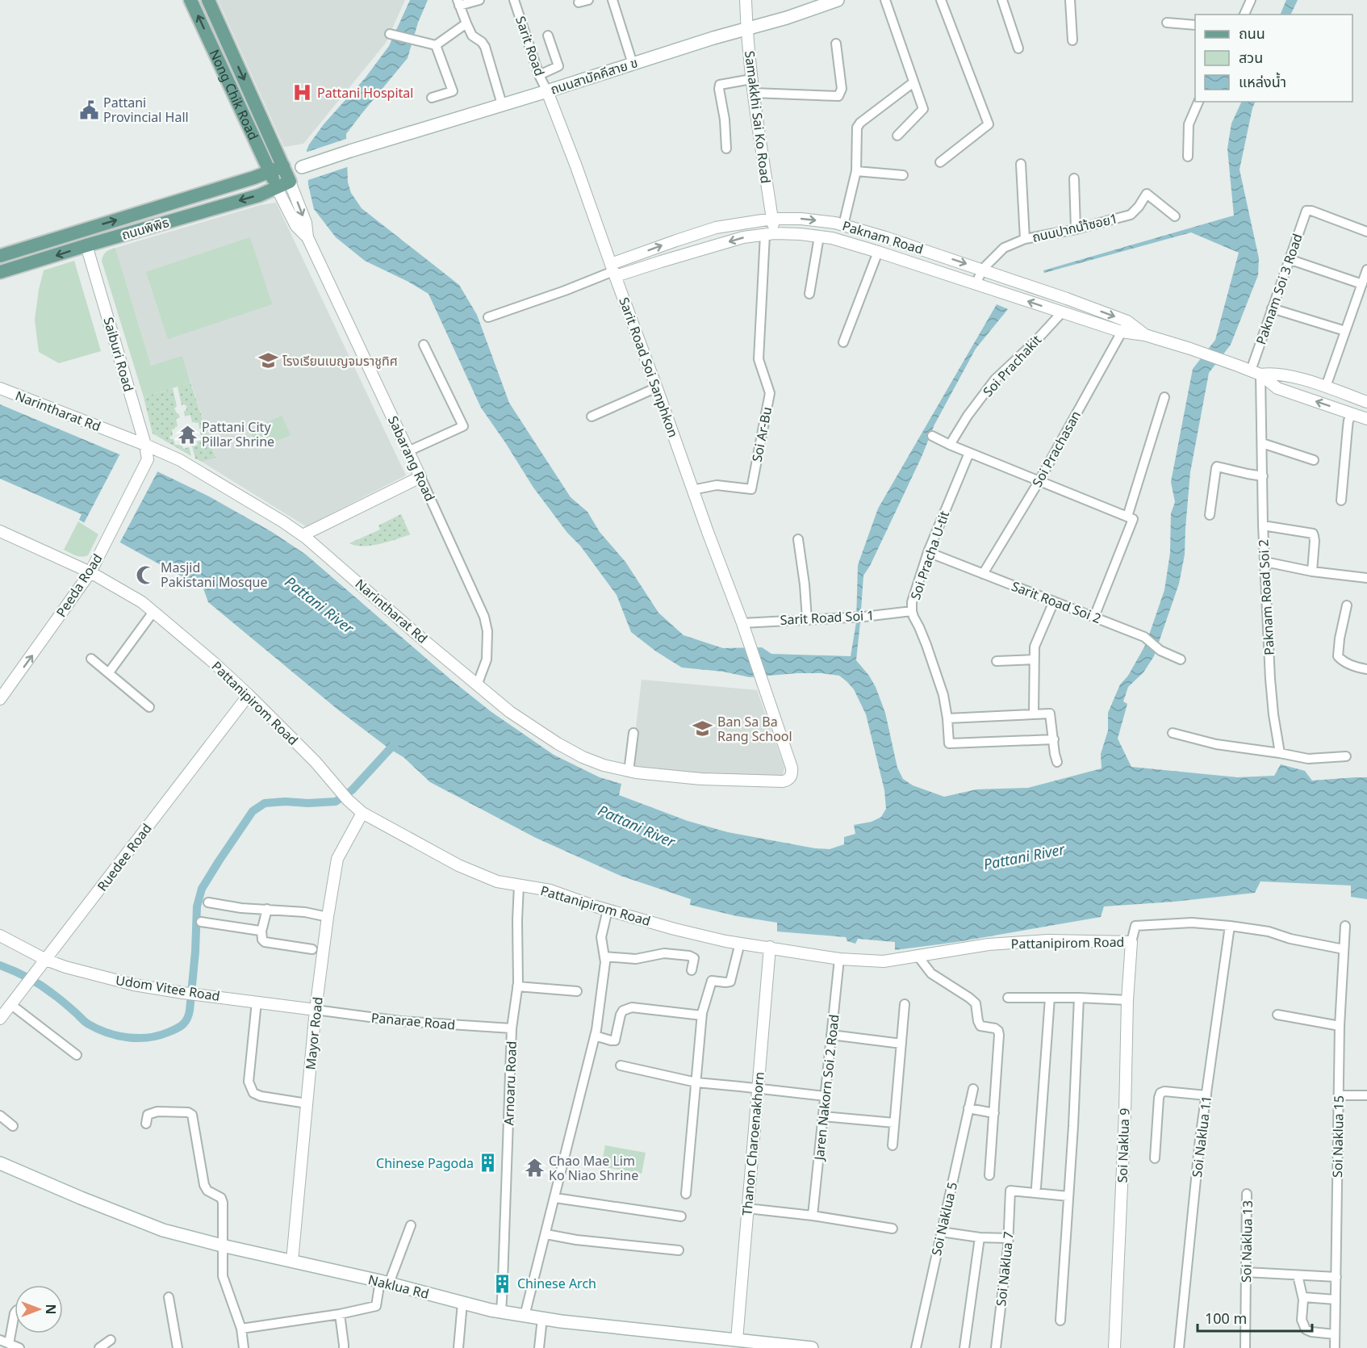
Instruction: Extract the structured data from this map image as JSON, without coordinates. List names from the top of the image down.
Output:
{
  "streets": {
    "main road": [
      "ถนนสามัคคีสาย ข",
      "Nong Chik Road",
      "ถนนพิพิธ",
      "Naklua Rd"
    ],
    "street": [
      "Sarit Road",
      "Samakkhi Sai Ko Road",
      "ถนนปากนำ้ซอย1",
      "Paknam Road",
      "Paknam Soi 3 Road",
      "Saiburi Road",
      "Soi Prachakit",
      "Sarit Road Soi Sanphkon",
      "Narintharat Rd",
      "Soi Ar-Bu",
      "Soi Prachasan",
      "Sabarang Road",
      "Soi Pracha U-tit",
      "Peeda Road",
      "Paknam Road Soi 2",
      "Sarit Road Soi 2",
      "Sarit Road Soi 1",
      "Pattanipirom Road",
      "Ruedee Road",
      "Udom Vitee Road",
      "Panarae Road",
      "Mayor Road",
      "Arnoaru Road",
      "Jaren Nakorn Soi 2 Road",
      "Soi Naklua 11",
      "Soi Naklua 15",
      "Thanon Charoenakhorn",
      "Soi Naklua 9",
      "Soi Naklua 5",
      "Soi Naklua 13",
      "Soi Naklua 7"
    ]
  },
  "crossings": [
    ["Sarit Road", "ถนนสามัคคีสาย ข"],
    ["Sarit Road", "Sarit Road Soi Sanphkon"],
    ["ถนนสามัคคีสาย ข", "Samakkhi Sai Ko Road"],
    ["ถนนสามัคคีสาย ข", "Sarit Road Soi Sanphkon"],
    ["Nong Chik Road", "ถนนพิพิธ"],
    ["Nong Chik Road", "Sabarang Road"],
    ["Samakkhi Sai Ko Road", "Paknam Road"],
    ["Samakkhi Sai Ko Road", "Soi Ar-Bu"],
    ["ถนนปากนำ้ซอย1", "Paknam Road"],
    ["ถนนพิพิธ", "Saiburi Road"],
    ["ถนนพิพิธ", "Sabarang Road"],
    ["Paknam Road", "Paknam Soi 3 Road"],
    ["Paknam Road", "Soi Prachakit"],
    ["Paknam Road", "Sarit Road Soi Sanphkon"],
    ["Paknam Road", "Soi Ar-Bu"],
    ["Paknam Road", "Soi Prachasan"],
    ["Paknam Road", "Paknam Road Soi 2"],
    ["Paknam Soi 3 Road", "Paknam Road Soi 2"],
    ["Saiburi Road", "Narintharat Rd"],
    ["Saiburi Road", "Peeda Road"],
    ["Sarit Road Soi Sanphkon", "Narintharat Rd"],
    ["Sarit Road Soi Sanphkon", "Soi Ar-Bu"],
    ["Sarit Road Soi Sanphkon", "Sarit Road Soi 1"],
    ["Narintharat Rd", "Sabarang Road"],
    ["Soi Prachasan", "Sarit Road Soi 2"],
    ["Soi Pracha U-tit", "Sarit Road Soi 2"],
    ["Soi Pracha U-tit", "Sarit Road Soi 1"],
    ["Peeda Road", "Pattanipirom Road"],
    ["Pattanipirom Road", "Ruedee Road"],
    ["Pattanipirom Road", "Mayor Road"],
    ["Pattanipirom Road", "Arnoaru Road"],
    ["Pattanipirom Road", "Jaren Nakorn Soi 2 Road"],
    ["Pattanipirom Road", "Thanon Charoenakhorn"],
    ["Pattanipirom Road", "Soi Naklua 9"],
    ["Ruedee Road", "Udom Vitee Road"],
    ["Udom Vitee Road", "Panarae Road"],
    ["Udom Vitee Road", "Mayor Road"],
    ["Panarae Road", "Mayor Road"],
    ["Panarae Road", "Arnoaru Road"],
    ["Mayor Road", "Naklua Rd"],
    ["Arnoaru Road", "Naklua Rd"],
    ["Thanon Charoenakhorn", "Naklua Rd"]
  ],
  "water": ["Pattani River"],
  "places": {
    "hospital": ["Pattani Hospital"],
    "public building": ["Pattani Provincial Hall"],
    "school or university": ["โรงเรียนเบญจมราชูทิศ", "Ban Sa Ba Rang School"],
    "temple": ["Pattani City Pillar Shrine", "Chao Mae Lim Ko Niao Shrine"],
    "mosque": ["Masjid Pakistani Mosque"],
    "building": ["Chinese Pagoda", "Chinese Arch"]
  },
  "legend": ["ถนน", "สวน", "แหล่งน้ำ"],
  "scale_bar": "100 m",
  "north": "right"
}
